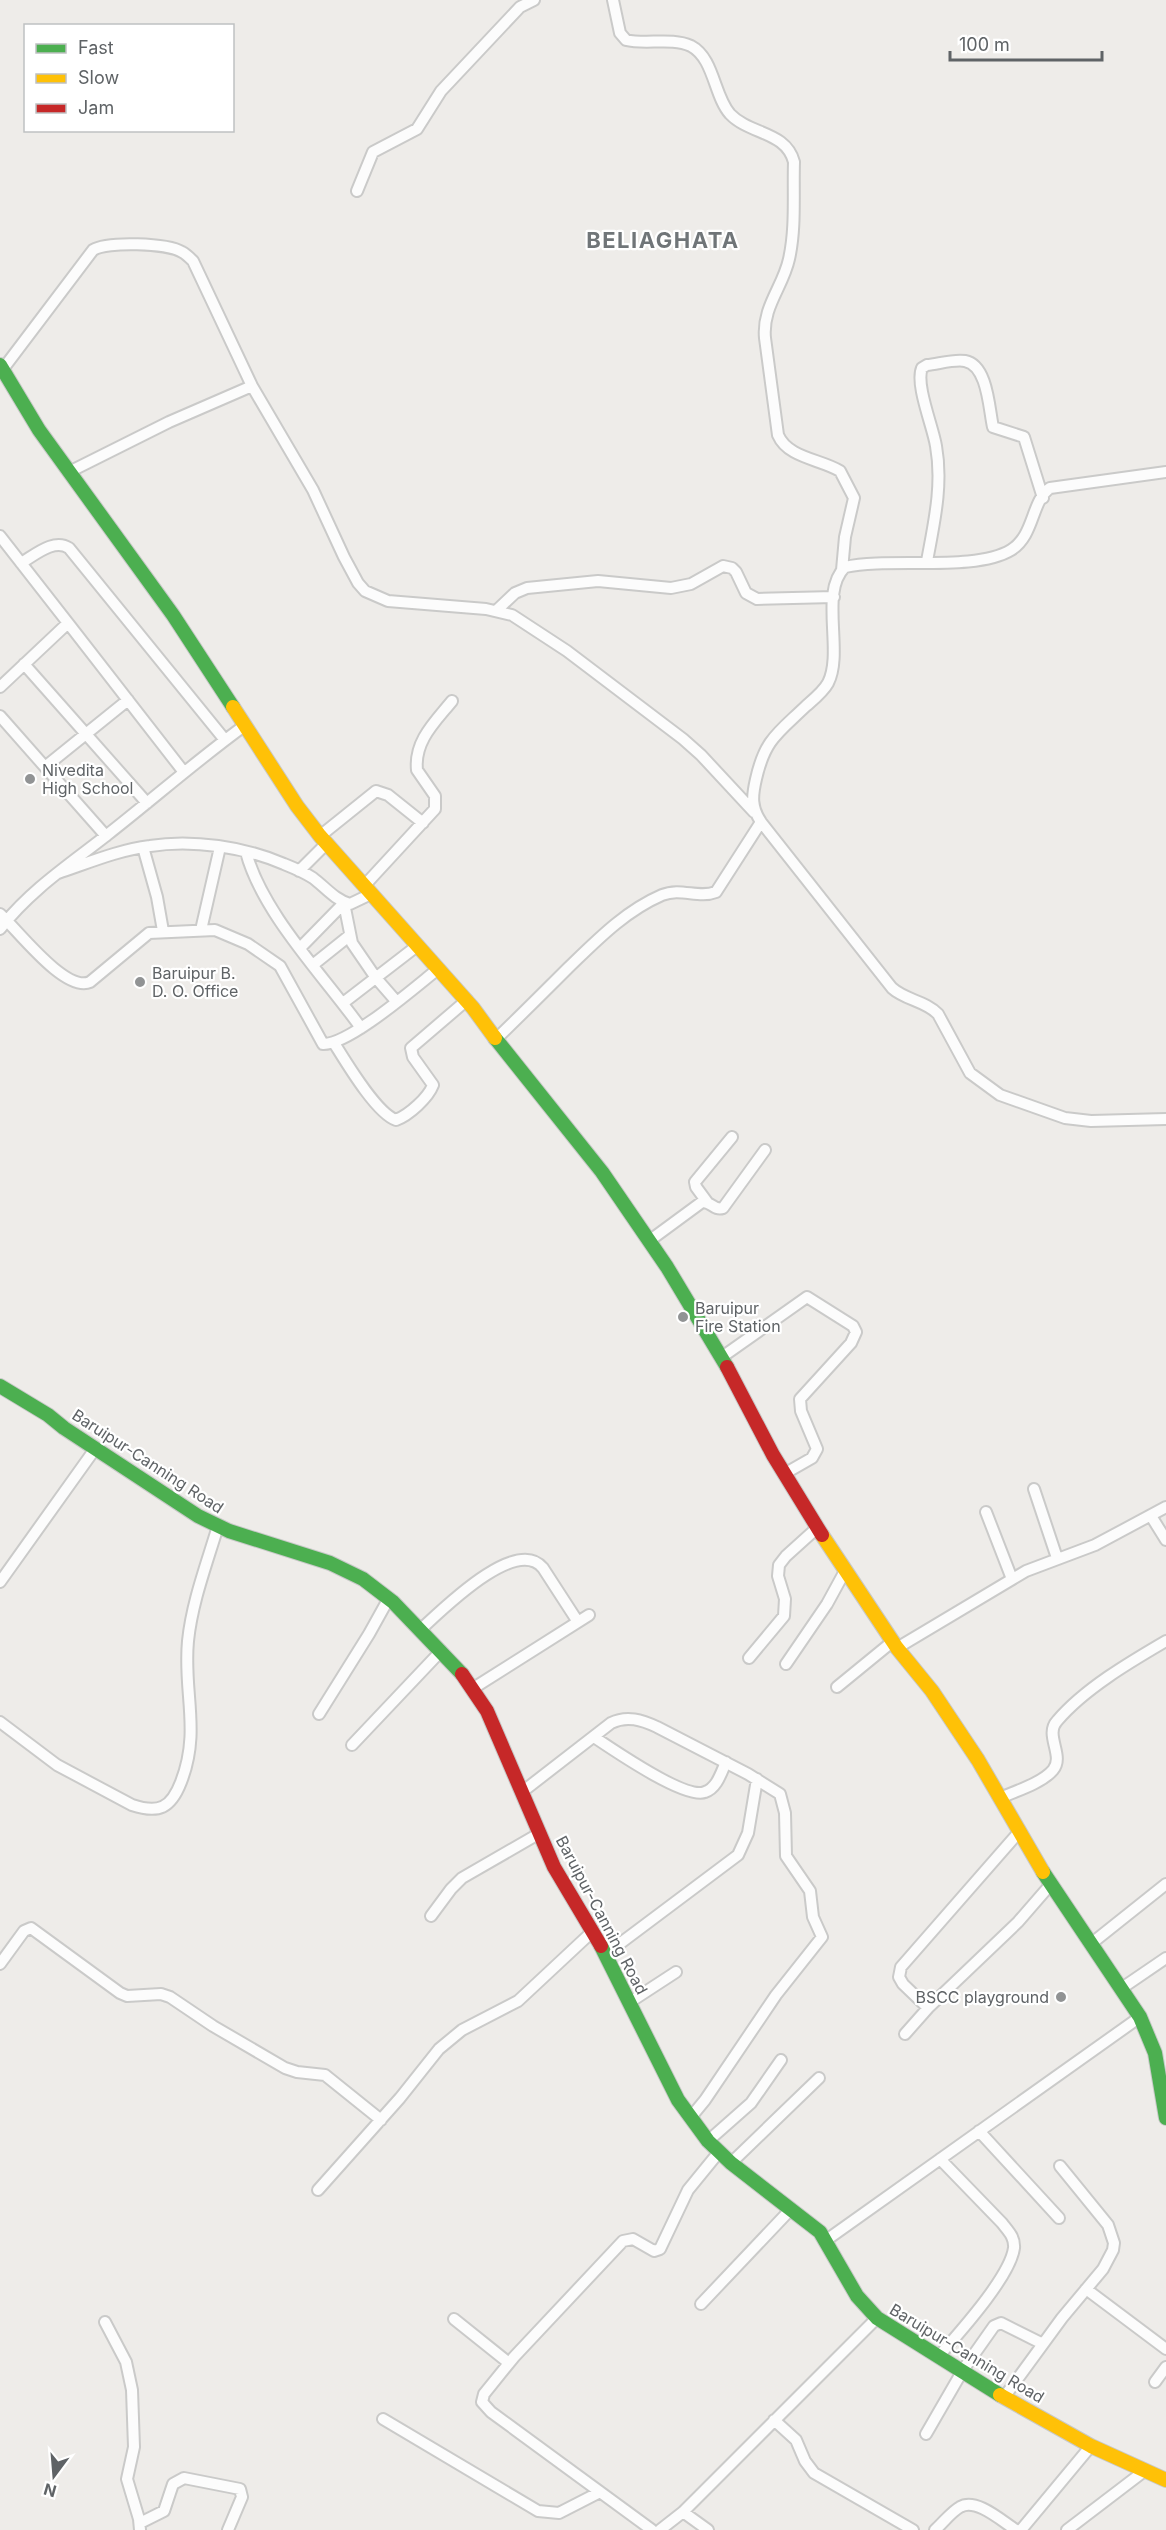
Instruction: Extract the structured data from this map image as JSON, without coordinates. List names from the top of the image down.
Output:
{
  "streets": {
    "street": ["Baruipur-Canning Road"]
  },
  "districts": ["BELIAGHATA"],
  "places": [
    "Nivedita High School",
    "Baruipur B. D. O. Office",
    "Baruipur Fire Station",
    "BSCC playground"
  ],
  "legend": ["Fast", "Slow", "Jam"],
  "scale_bar": "100 m",
  "north": "bottom"
}
